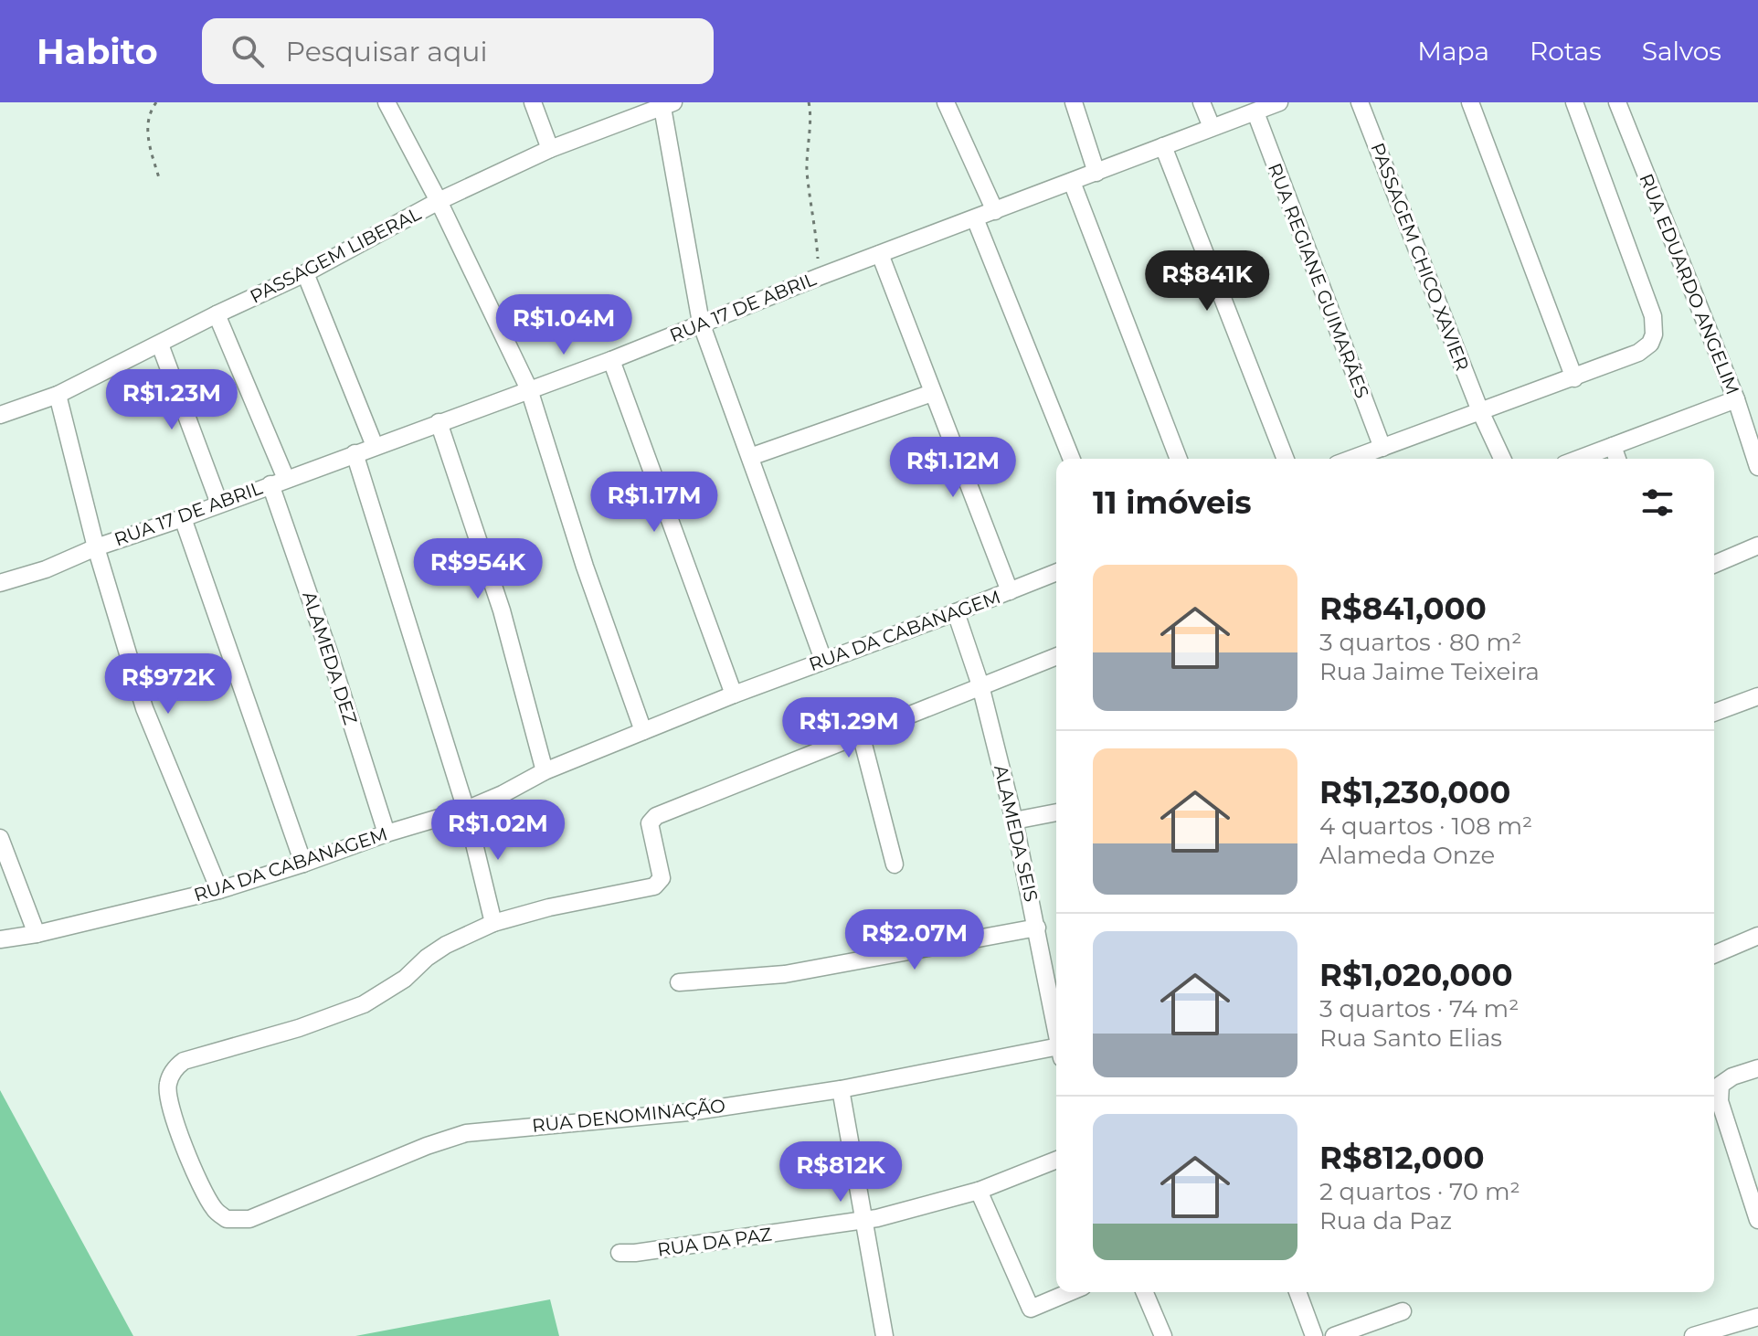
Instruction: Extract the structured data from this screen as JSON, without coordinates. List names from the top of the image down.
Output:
{
  "streets": {
    "street": [
      "PASSAGEM LIBERAL",
      "PASSAGEM CHICO XAVIER",
      "RUA REGIANE GUIMARÃES",
      "RUA EDUARDO ANGELIM",
      "RUA 17 DE ABRIL",
      "RUA DA CABANAGEM",
      "ALAMEDA DEZ",
      "ALAMEDA SEIS",
      "RUA DENOMINAÇÃO",
      "RUA DA PAZ"
    ]
  },
  "crossings": [
    ["PASSAGEM LIBERAL", "ALAMEDA DEZ"],
    ["RUA REGIANE GUIMARÃES", "RUA 17 DE ABRIL"],
    ["RUA 17 DE ABRIL", "ALAMEDA DEZ"],
    ["RUA DA CABANAGEM", "ALAMEDA DEZ"],
    ["RUA DA CABANAGEM", "ALAMEDA SEIS"]
  ],
  "page": {
    "header": "Habito",
    "search": "Pesquisar aqui",
    "nav": ["Mapa", "Rotas", "Salvos"],
    "price": [
      "R$841K",
      "R$1.04M",
      "R$1.23M",
      "R$1.12M",
      "R$1.17M",
      "R$954K",
      "R$972K",
      "R$1.29M",
      "R$1.02M",
      "R$2.07M",
      "R$812K"
    ],
    "heading": "11 imóveis",
    "list": [
      {
        "name": "R$841,000",
        "note": "3 quartos · 80 m² · Rua Jaime Teixeira"
      },
      {
        "name": "R$1,230,000",
        "note": "4 quartos · 108 m² · Alameda Onze"
      },
      {
        "name": "R$1,020,000",
        "note": "3 quartos · 74 m² · Rua Santo Elias"
      },
      {
        "name": "R$812,000",
        "note": "2 quartos · 70 m² · Rua da Paz"
      }
    ]
  }
}
